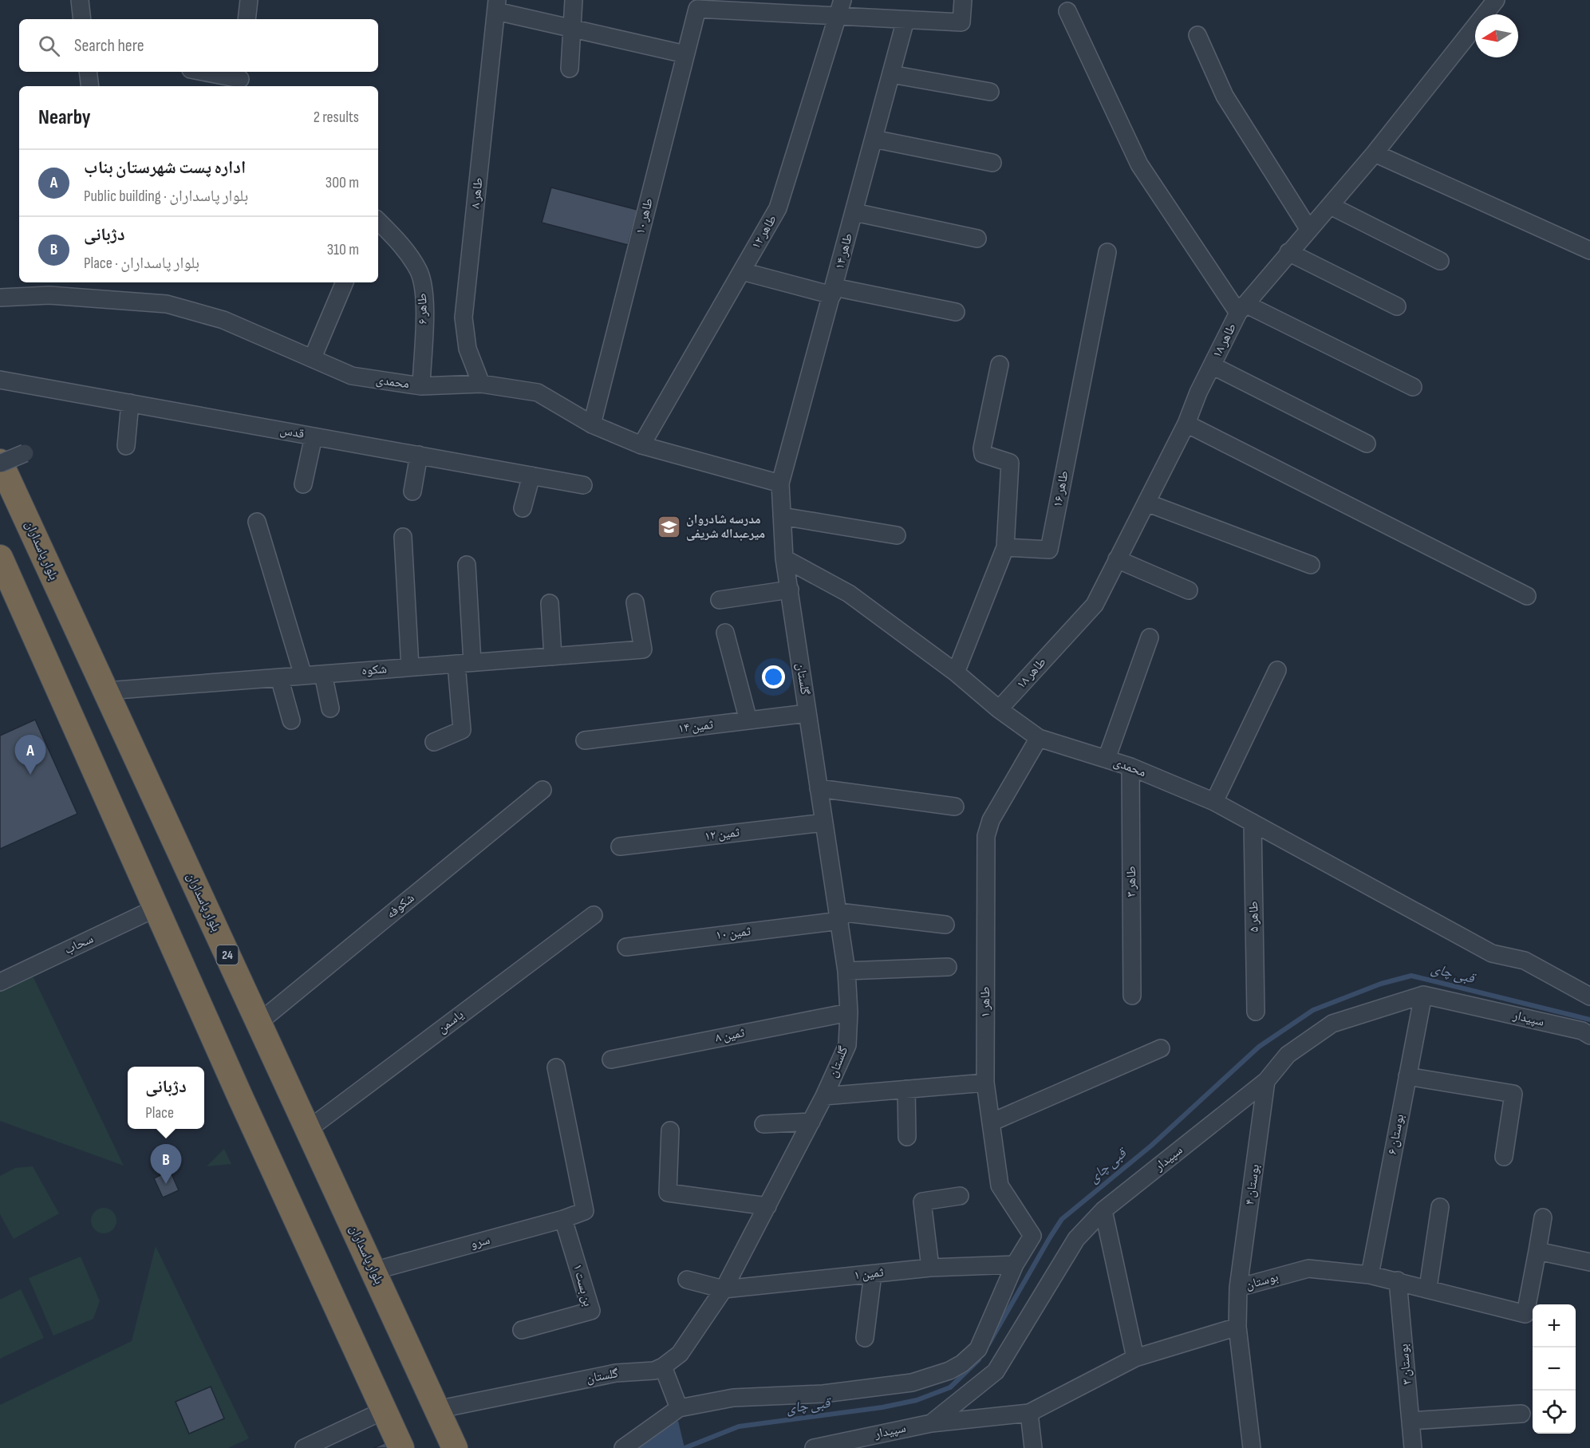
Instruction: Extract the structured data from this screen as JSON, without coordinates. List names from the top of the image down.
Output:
{
  "streets": {
    "highway": ["بلوار پاسداران", "24"],
    "street": [
      "طاهر ۸",
      "طاهر ۱۰",
      "طاهر ۱۲",
      "طاهر ۱۴",
      "طاهر ۶",
      "طاهر ۱۸",
      "محمدی",
      "قدس",
      "طاهر ۱۶",
      "شکوه",
      "گلستان",
      "ثمین ۱۴",
      "ثمین ۱۲",
      "طاهر ۳",
      "شکوفه",
      "طاهر ۵",
      "ثمین ۱۰",
      "سحاب",
      "طاهر ۱",
      "سپیدار",
      "یاسمن",
      "ثمین ۸",
      "بوستان ۶",
      "بوستان ۴",
      "سرو",
      "ثمین ۱",
      "بوستان",
      "بن بست ۱",
      "بوستان ۳"
    ]
  },
  "crossings": [
    ["طاهر ۸", "محمدی"],
    ["طاهر ۱۰", "محمدی"],
    ["طاهر ۱۲", "محمدی"],
    ["طاهر ۱۴", "محمدی"],
    ["طاهر ۱۴", "گلستان"],
    ["طاهر ۶", "محمدی"],
    ["طاهر ۱۸", "محمدی"],
    ["محمدی", "گلستان"],
    ["محمدی", "طاهر ۳"],
    ["محمدی", "طاهر ۵"],
    ["محمدی", "طاهر ۱"],
    ["بلوار پاسداران", "شکوه"],
    ["بلوار پاسداران", "گلستان"],
    ["بلوار پاسداران", "شکوفه"],
    ["بلوار پاسداران", "یاسمن"],
    ["بلوار پاسداران", "سرو"],
    ["گلستان", "ثمین ۱۴"],
    ["گلستان", "ثمین ۱۲"],
    ["گلستان", "ثمین ۱۰"],
    ["گلستان", "ثمین ۸"],
    ["گلستان", "ثمین ۱"],
    ["طاهر ۱", "ثمین ۱"],
    ["سپیدار", "بوستان ۶"],
    ["سپیدار", "بوستان ۴"],
    ["بوستان ۶", "بوستان"],
    ["بوستان ۴", "بوستان"],
    ["سرو", "بن بست ۱"],
    ["بوستان", "بوستان ۳"]
  ],
  "water": ["قبی چای"],
  "places": {
    "school or university": ["مدرسه شادروان میرعبداله شریفی"]
  },
  "north": "left",
  "page": {
    "search": "Search here",
    "heading": ["Nearby", "2 results"],
    "list": [
      {
        "mark": "A",
        "name": "اداره پست شهرستان بناب",
        "note": "Public building · بلوار پاسداران",
        "value": "300 m"
      },
      {
        "mark": "B",
        "name": "دژبانی",
        "note": "Place · بلوار پاسداران",
        "value": "310 m"
      }
    ],
    "pins": ["A", "B"],
    "popup": ["دژبانی", "Place"],
    "map_buttons": ["+", "−"]
  }
}
